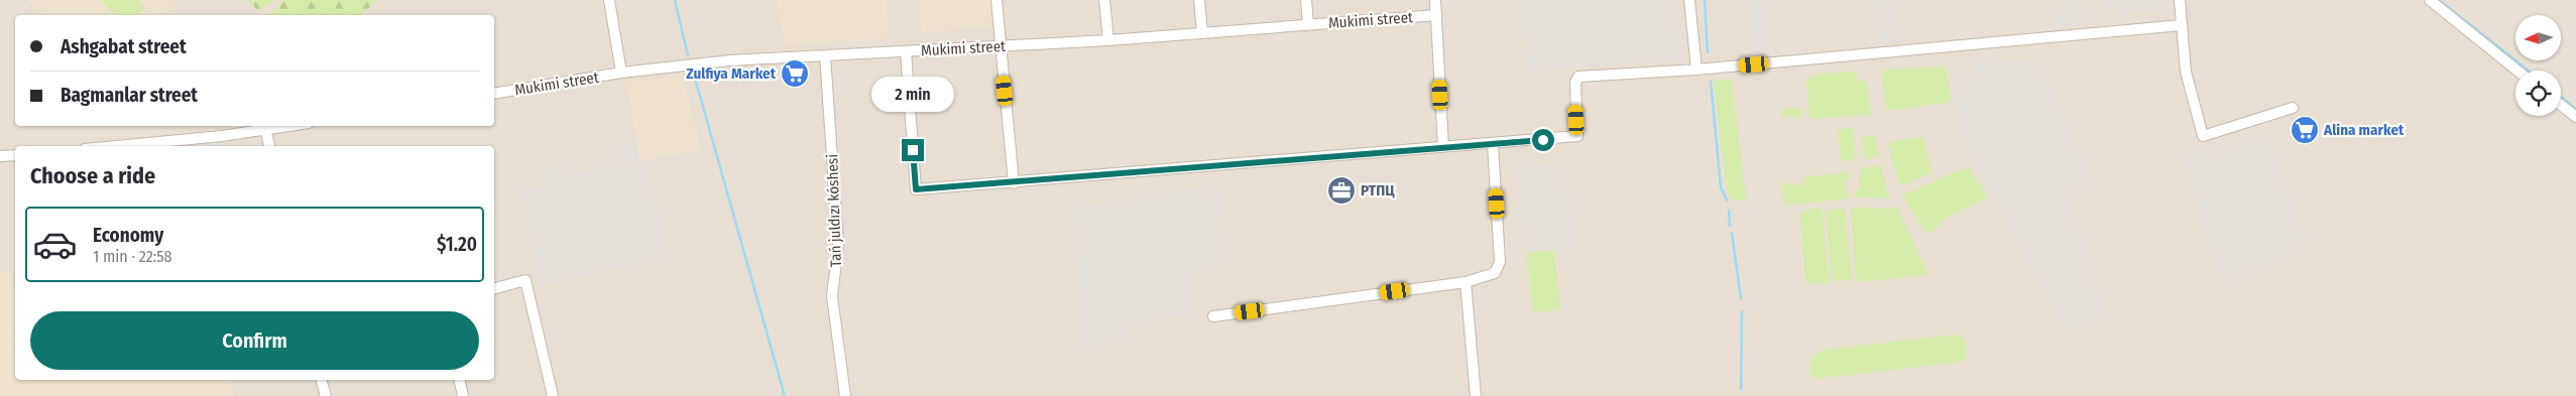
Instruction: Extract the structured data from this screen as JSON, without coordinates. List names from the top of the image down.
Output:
{
  "streets": {
    "street": ["Mukimi street", "Tań juldızı kóshesi"]
  },
  "crossings": [
    ["Mukimi street", "Tań juldızı kóshesi"]
  ],
  "places": {
    "supermarket": ["Zulfiya Market", "Alina market"],
    "office": ["РТПЦ"]
  },
  "north": "left",
  "page": {
    "banner": ["Ashgabat street", "Bagmanlar street"],
    "bubble": "2 min",
    "heading": "Choose a ride",
    "list": [
      {
        "name": "Economy",
        "note": "1 min · 22:58",
        "value": "$1.20"
      }
    ],
    "buttons": "Confirm"
  }
}
